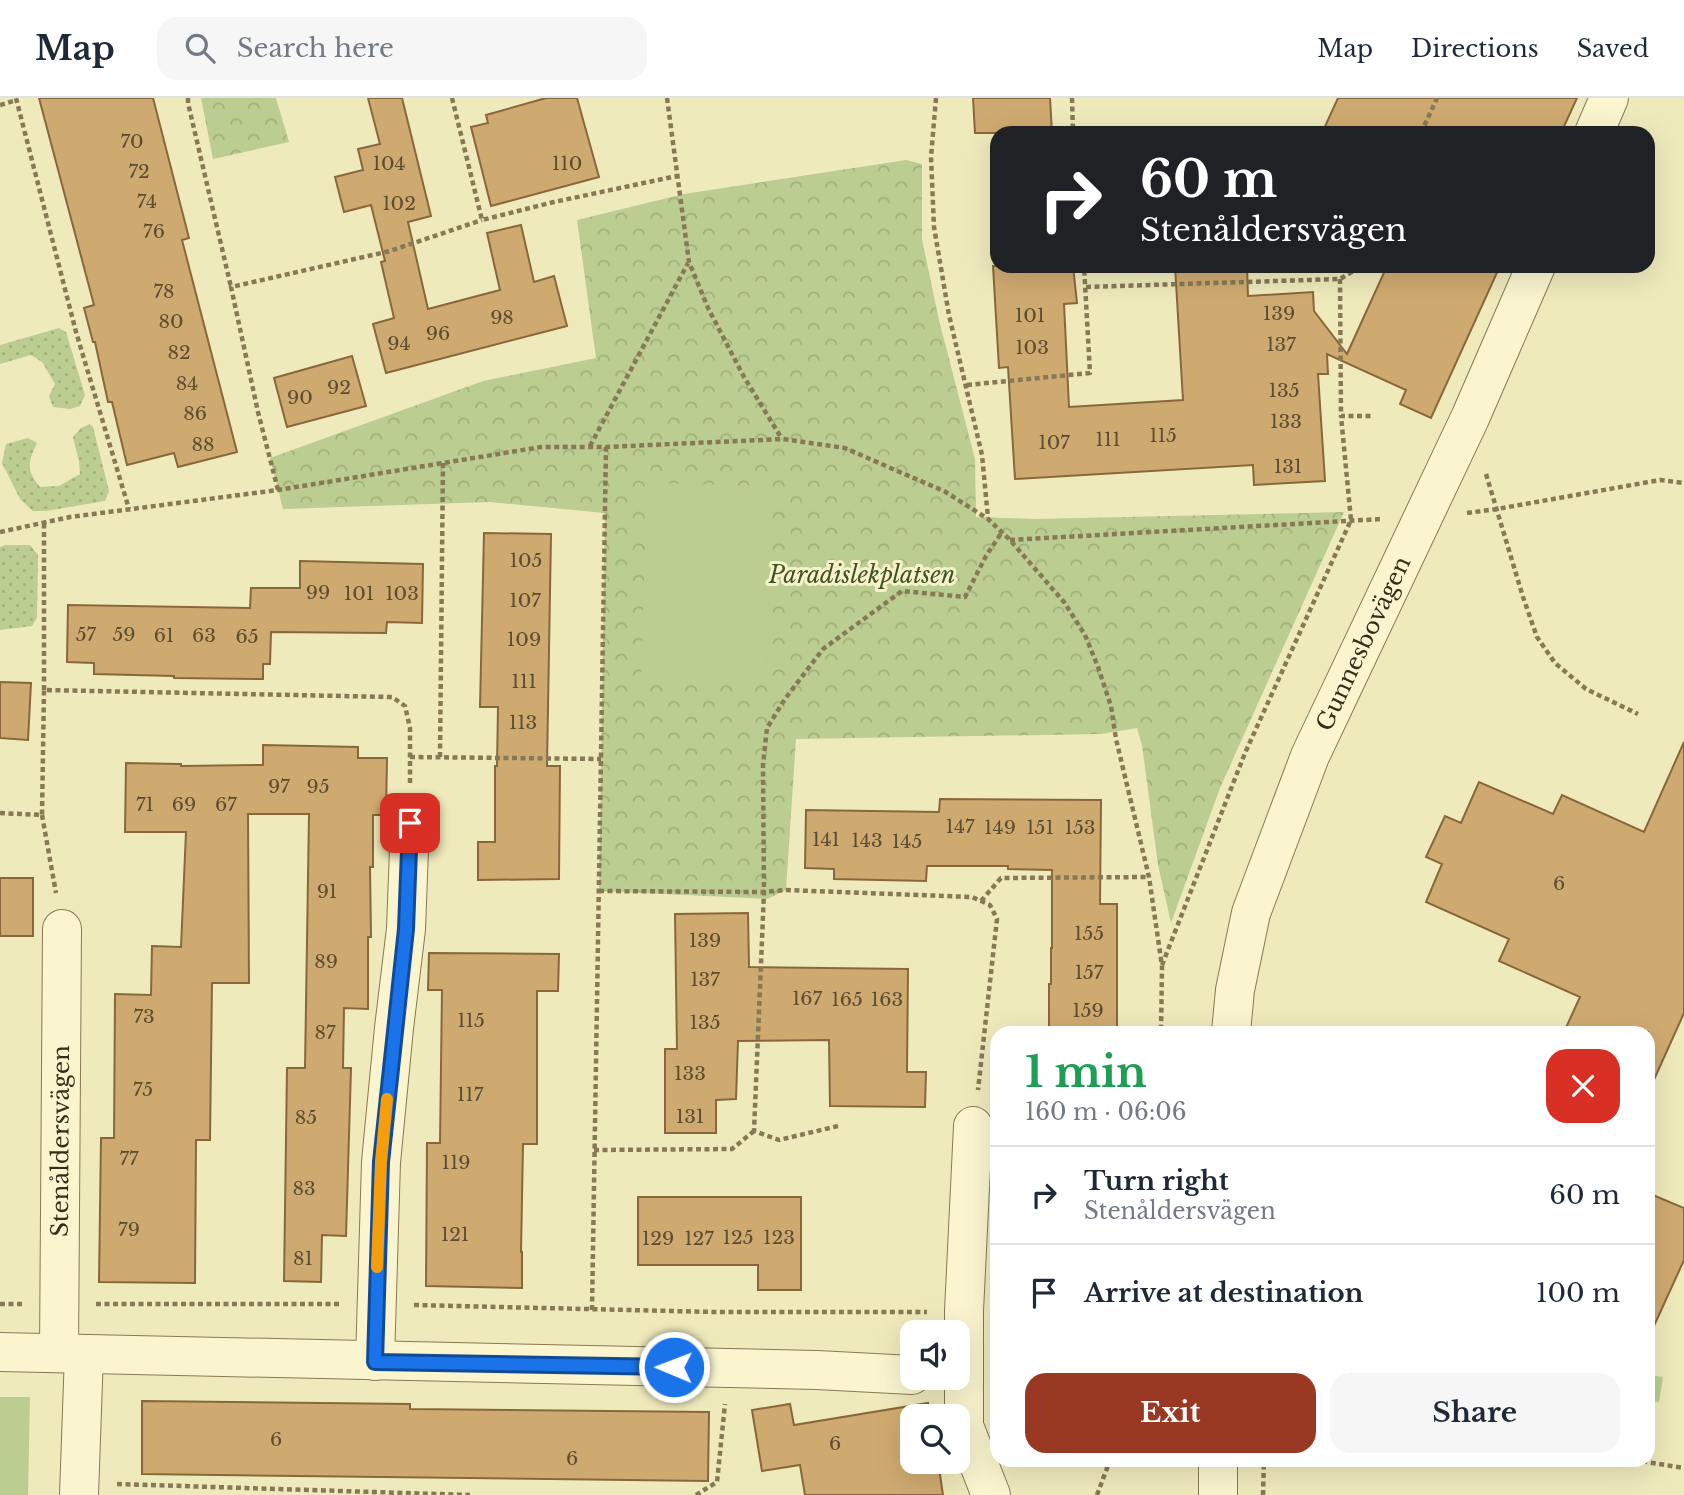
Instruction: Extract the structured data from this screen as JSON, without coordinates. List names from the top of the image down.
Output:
{
  "streets": {
    "street": ["Gunnesbovägen", "Stenåldersvägen"]
  },
  "parks": ["Paradislekplatsen"],
  "house_numbers": [
    "70",
    "104",
    "110",
    "72",
    "74",
    "102",
    "76",
    "78",
    "139",
    "101",
    "98",
    "80",
    "96",
    "94",
    "137",
    "103",
    "82",
    "84",
    "92",
    "135",
    "90",
    "86",
    "133",
    "115",
    "111",
    "107",
    "88",
    "131",
    "105",
    "99",
    "101",
    "103",
    "107",
    "57",
    "59",
    "61",
    "63",
    "65",
    "109",
    "111",
    "113",
    "97",
    "95",
    "71",
    "69",
    "67",
    "147",
    "149",
    "151",
    "153",
    "141",
    "143",
    "145",
    "6",
    "91",
    "155",
    "139",
    "89",
    "157",
    "137",
    "167",
    "165",
    "163",
    "159",
    "73",
    "115",
    "135",
    "87",
    "133",
    "75",
    "117",
    "131",
    "85",
    "77",
    "119",
    "83",
    "79",
    "121",
    "125",
    "123",
    "129",
    "127",
    "81",
    "6",
    "6",
    "6"
  ],
  "page": {
    "header": "Map",
    "search": "Search here",
    "nav": ["Map", "Directions", "Saved"],
    "turn": ["60 m", "Stenåldersvägen"],
    "heading": ["1 min", "160 m · 06:06"],
    "list": [
      {
        "name": "Turn right",
        "note": "Stenåldersvägen",
        "value": "60 m"
      },
      {
        "name": "Arrive at destination",
        "value": "100 m"
      }
    ],
    "buttons": ["Exit", "Share"]
  }
}
